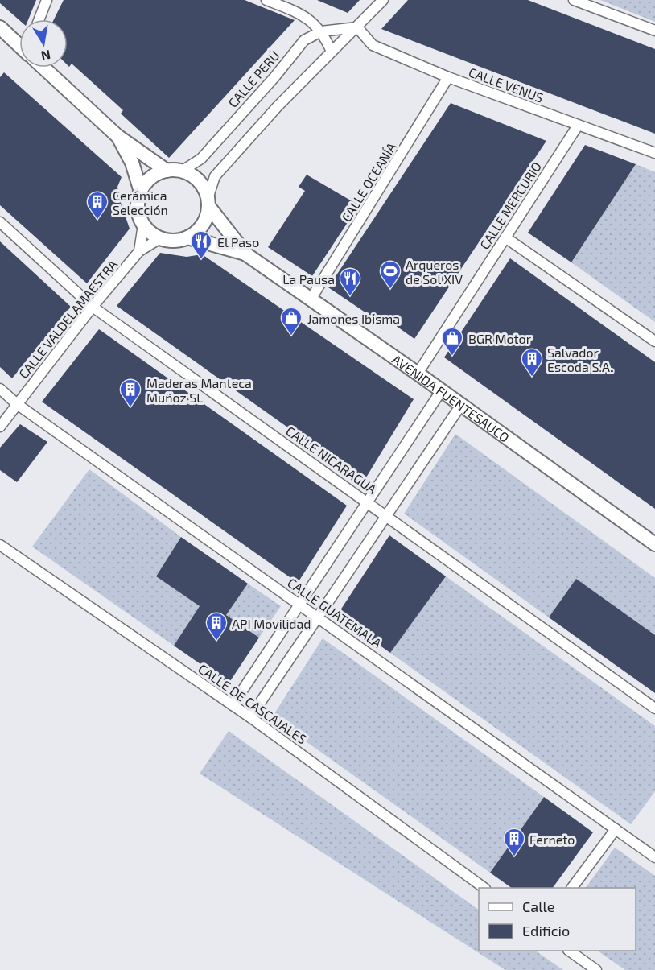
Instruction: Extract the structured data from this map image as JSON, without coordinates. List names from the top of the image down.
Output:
{
  "streets": {
    "street": [
      "CALLE PERÚ",
      "CALLE VENUS",
      "CALLE OCEANÍA",
      "CALLE MERCURIO",
      "CALLE VALDELAMAESTRA",
      "AVENIDA FUENTESAÚCO",
      "CALLE NICARAGUA",
      "CALLE GUATEMALA",
      "CALLE DE CASCAJALES"
    ]
  },
  "crossings": [
    ["CALLE PERÚ", "CALLE VENUS"],
    ["CALLE PERÚ", "CALLE VALDELAMAESTRA"],
    ["CALLE PERÚ", "AVENIDA FUENTESAÚCO"],
    ["CALLE VENUS", "CALLE OCEANÍA"],
    ["CALLE VENUS", "CALLE MERCURIO"],
    ["CALLE OCEANÍA", "AVENIDA FUENTESAÚCO"],
    ["CALLE MERCURIO", "AVENIDA FUENTESAÚCO"],
    ["CALLE VALDELAMAESTRA", "AVENIDA FUENTESAÚCO"],
    ["CALLE VALDELAMAESTRA", "CALLE NICARAGUA"],
    ["CALLE VALDELAMAESTRA", "CALLE GUATEMALA"]
  ],
  "places": {
    "building": [
      "Cerámica Selección",
      "Salvador Escoda S.A.",
      "Maderas Manteca Muñoz SL",
      "API Movilidad",
      "Ferneto"
    ],
    "restaurant": ["El Paso", "La Pausa"],
    "sports": ["Arqueros de Sol XIV"],
    "shop": ["Jamones Ibisma", "BGR Motor"]
  },
  "legend": ["Calle", "Edificio"],
  "north": "bottom"
}
